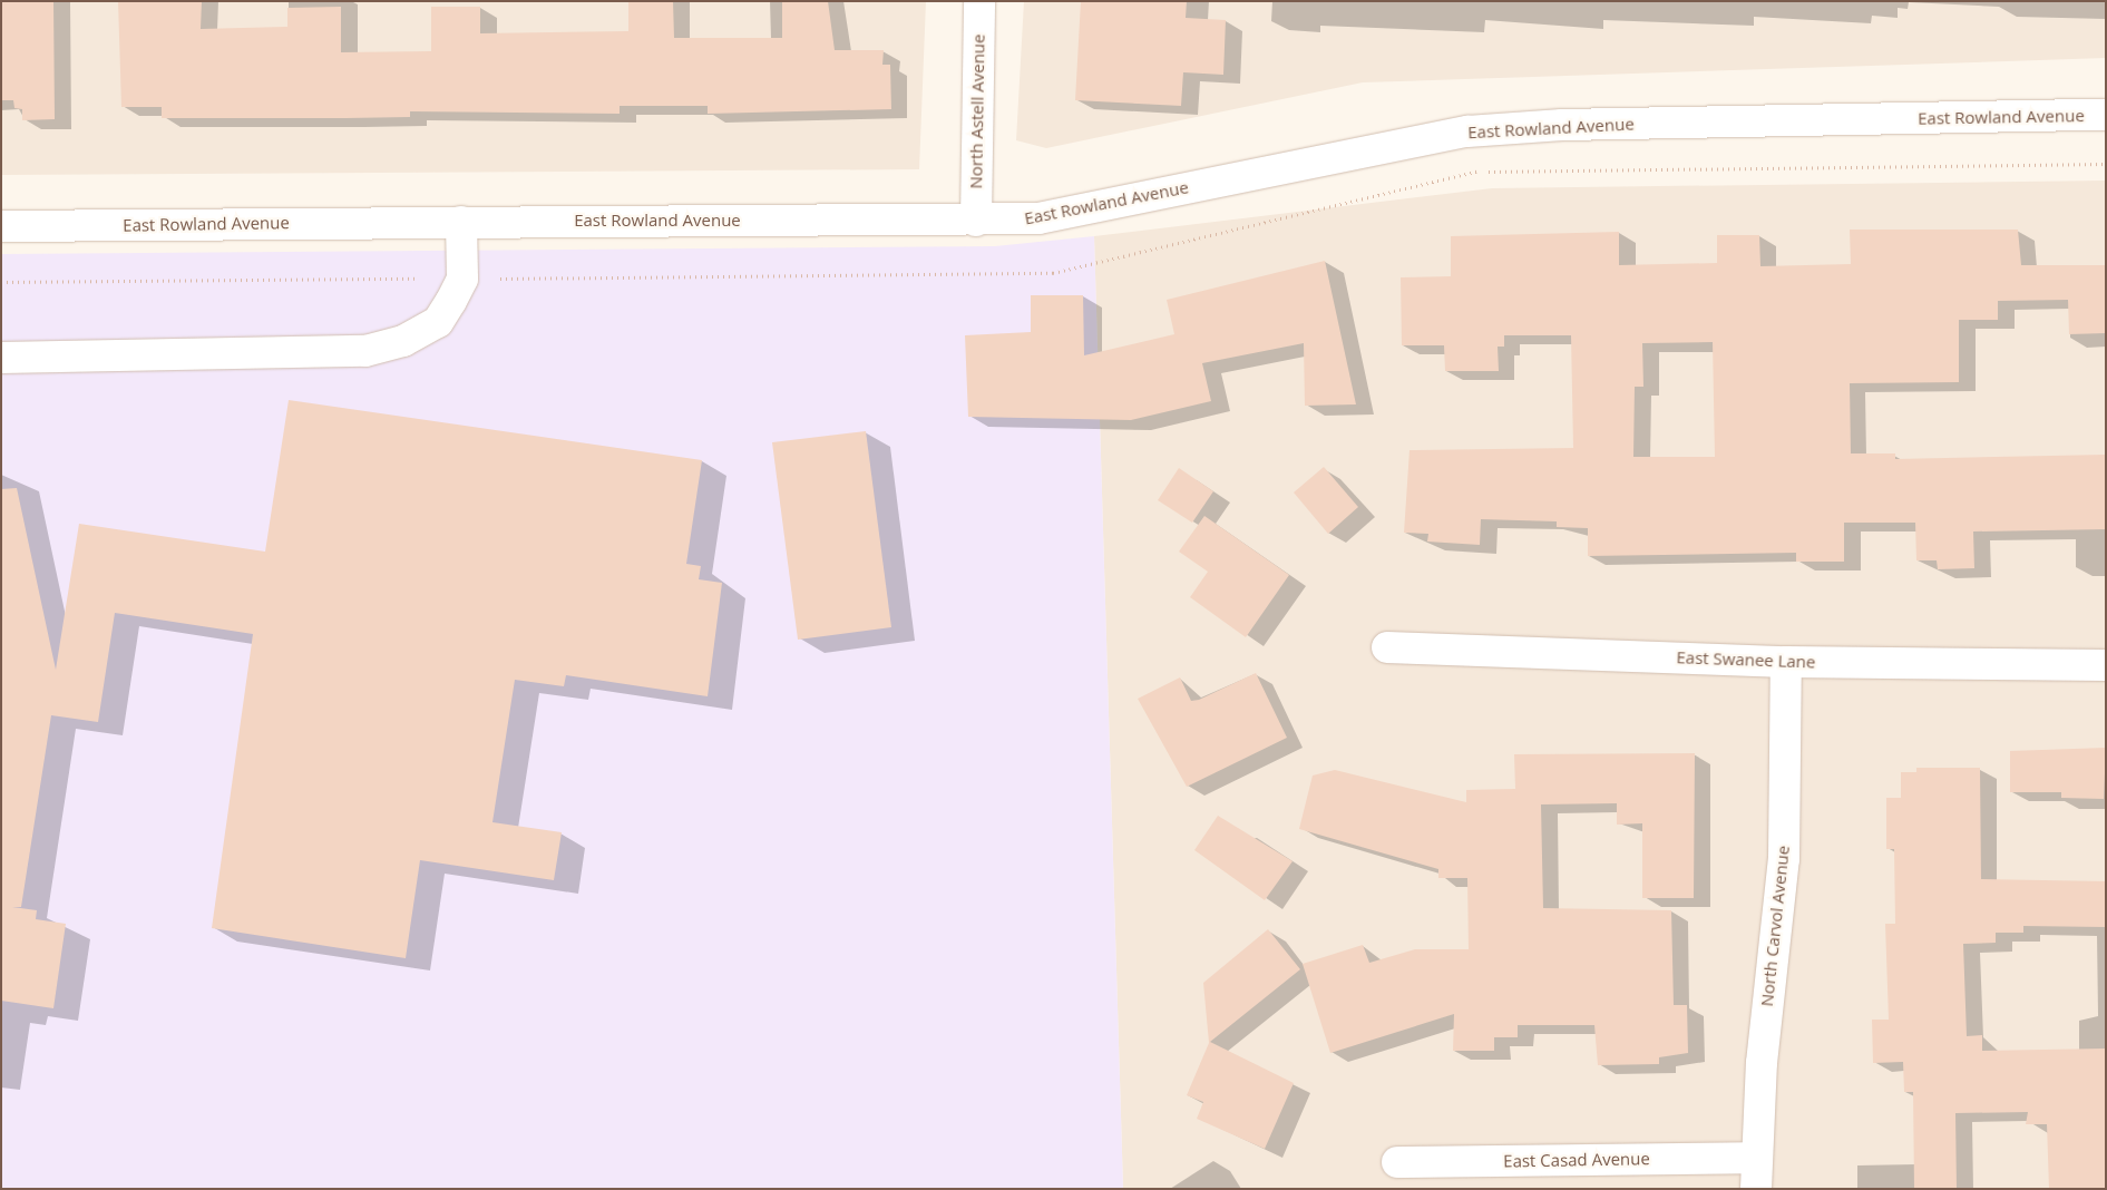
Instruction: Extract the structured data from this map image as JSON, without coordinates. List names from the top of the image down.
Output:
{
  "streets": {
    "street": [
      "North Astell Avenue",
      "East Rowland Avenue",
      "East Swanee Lane",
      "North Carvol Avenue",
      "East Casad Avenue"
    ]
  },
  "crossings": [
    ["North Astell Avenue", "East Rowland Avenue"],
    ["East Swanee Lane", "North Carvol Avenue"],
    ["North Carvol Avenue", "East Casad Avenue"]
  ]
}
